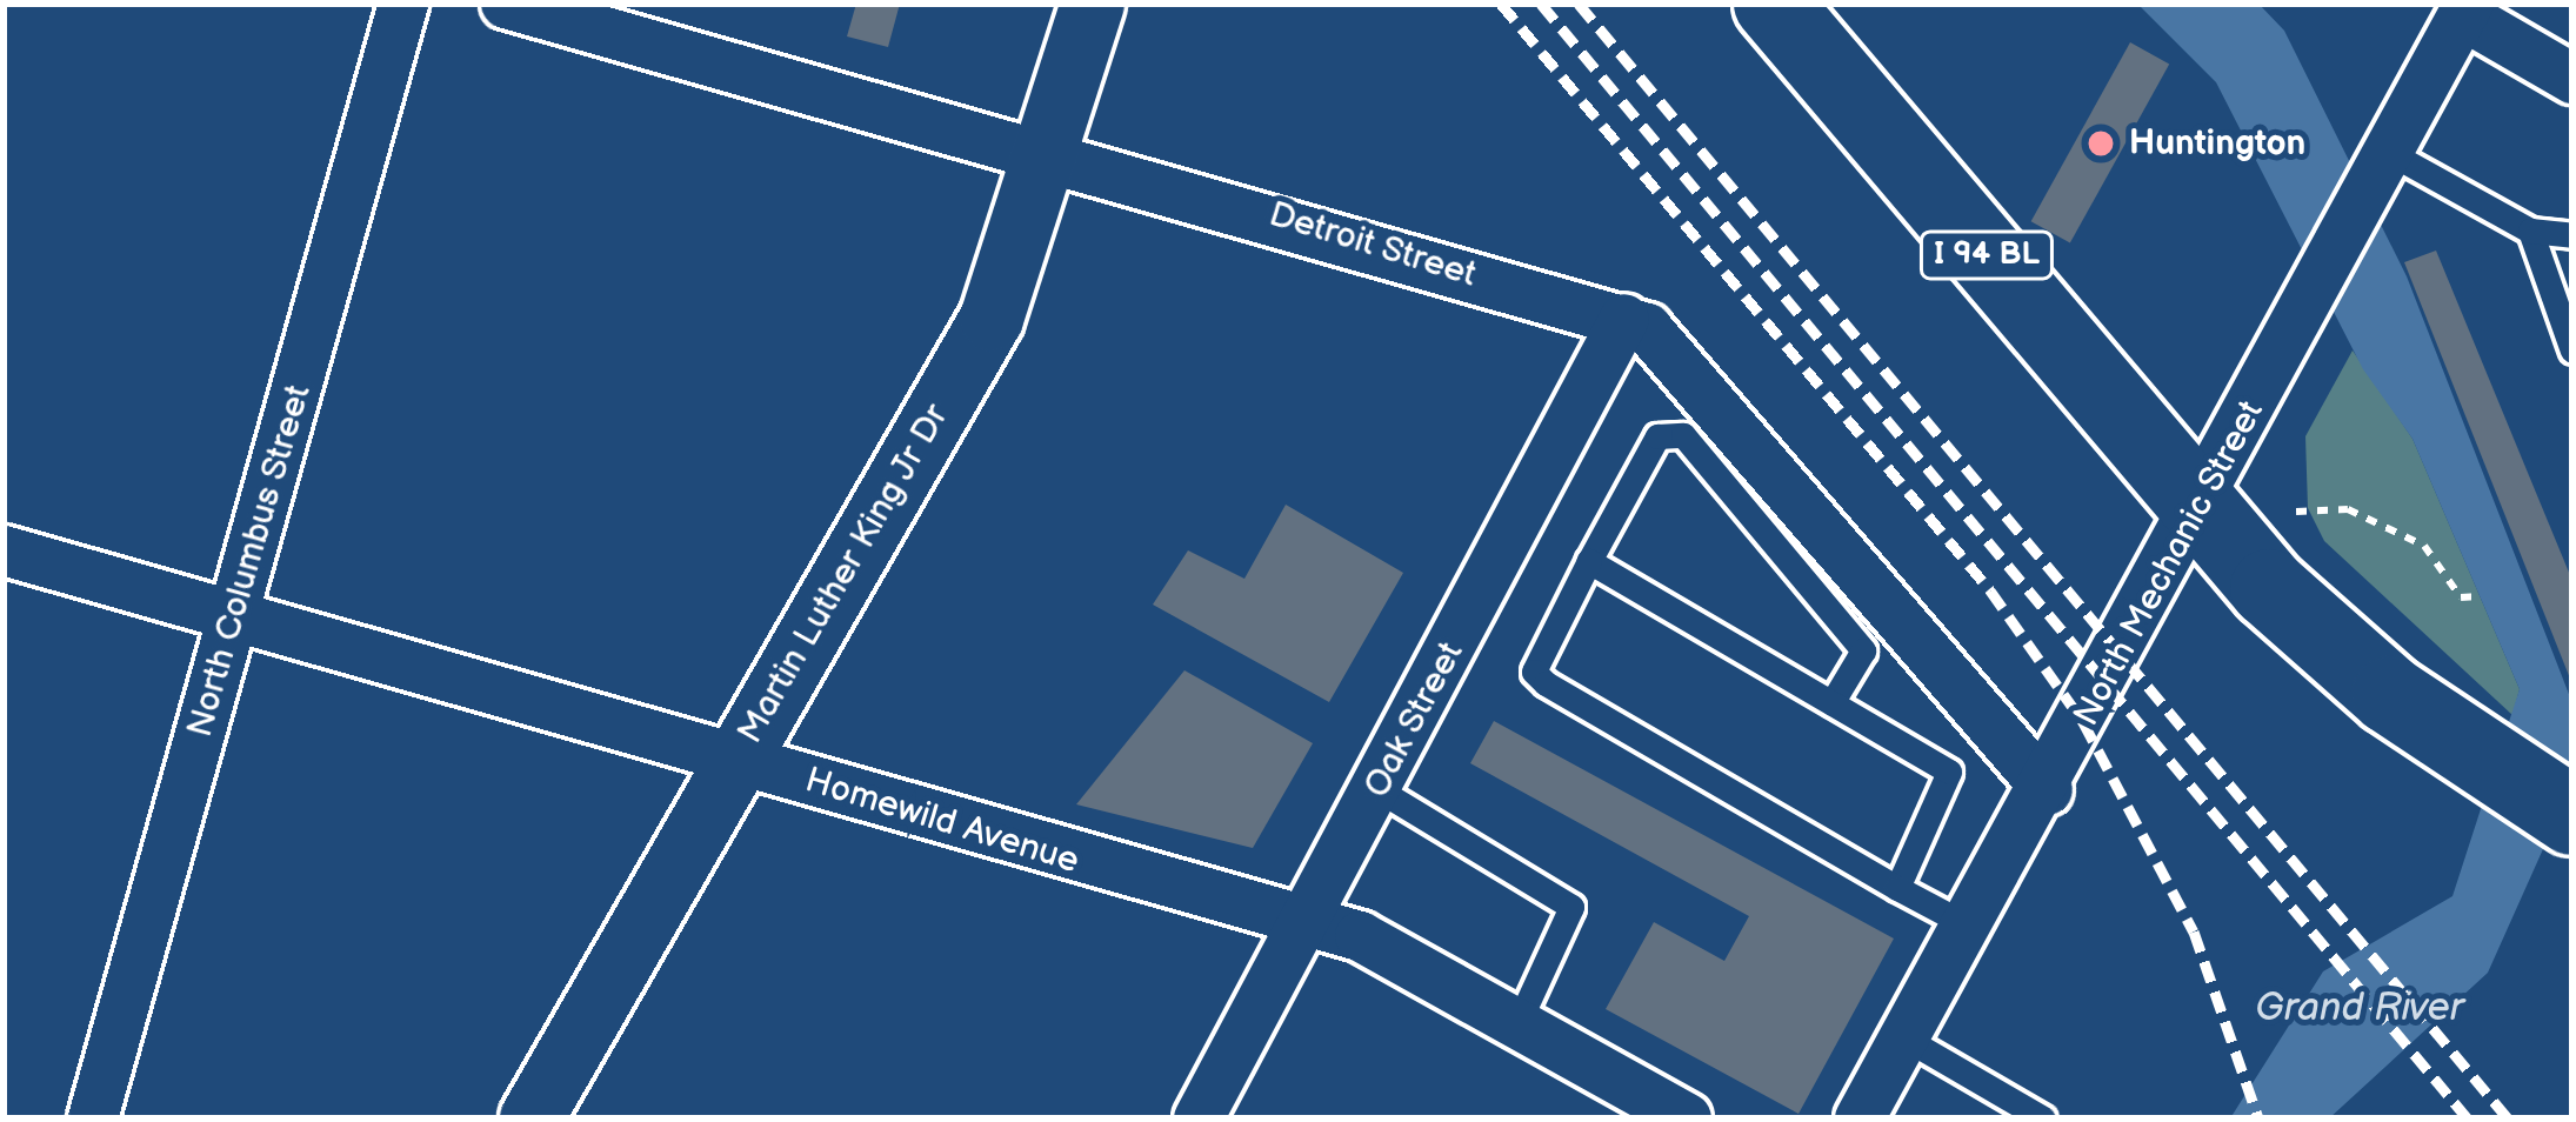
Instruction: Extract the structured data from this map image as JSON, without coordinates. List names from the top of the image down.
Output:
{
  "streets": {
    "main road": ["I 94 BL"],
    "street": [
      "Detroit Street",
      "North Columbus Street",
      "North Mechanic Street",
      "Martin Luther King Jr Dr",
      "Oak Street",
      "Homewild Avenue"
    ]
  },
  "crossings": [
    ["Detroit Street", "North Mechanic Street"],
    ["Detroit Street", "Martin Luther King Jr Dr"],
    ["Detroit Street", "Oak Street"],
    ["I 94 BL", "North Mechanic Street"],
    ["North Columbus Street", "Homewild Avenue"],
    ["Martin Luther King Jr Dr", "Homewild Avenue"],
    ["Oak Street", "Homewild Avenue"]
  ],
  "water": ["Grand River"],
  "places": ["Huntington"]
}
